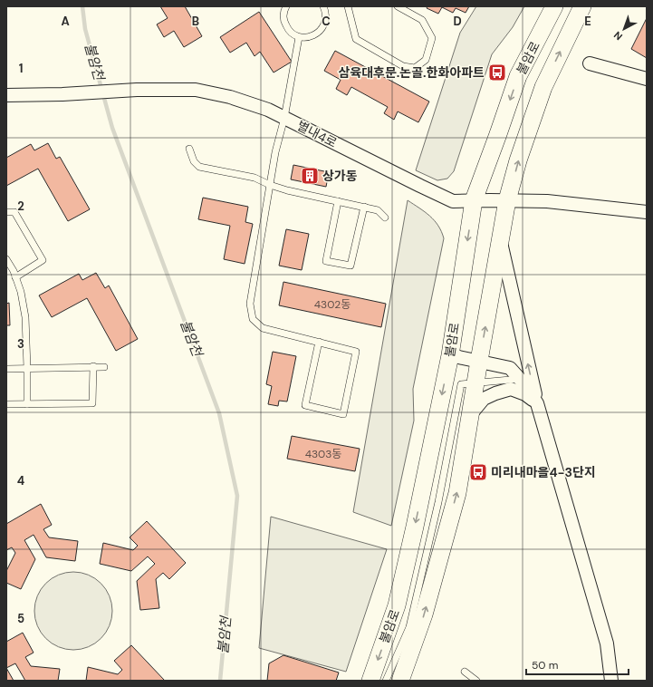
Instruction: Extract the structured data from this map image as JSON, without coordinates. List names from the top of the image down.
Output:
{
  "streets": {
    "street": ["불암로", "별내4로"]
  },
  "crossings": [
    ["불암로", "별내4로"]
  ],
  "water": ["불암천"],
  "places": {
    "bus stop": ["삼육대후문.논골.한화아파트", "미리내마을4-3단지"],
    "building": ["상가동"]
  },
  "house_numbers": ["4302동", "4303동"],
  "scale_bar": "50 m",
  "north": "bottom left",
  "grid": {
    "columns": [
      "A",
      "B",
      "C",
      "D",
      "E"
    ],
    "rows": [
      "1",
      "2",
      "3",
      "4",
      "5"
    ]
  }
}
